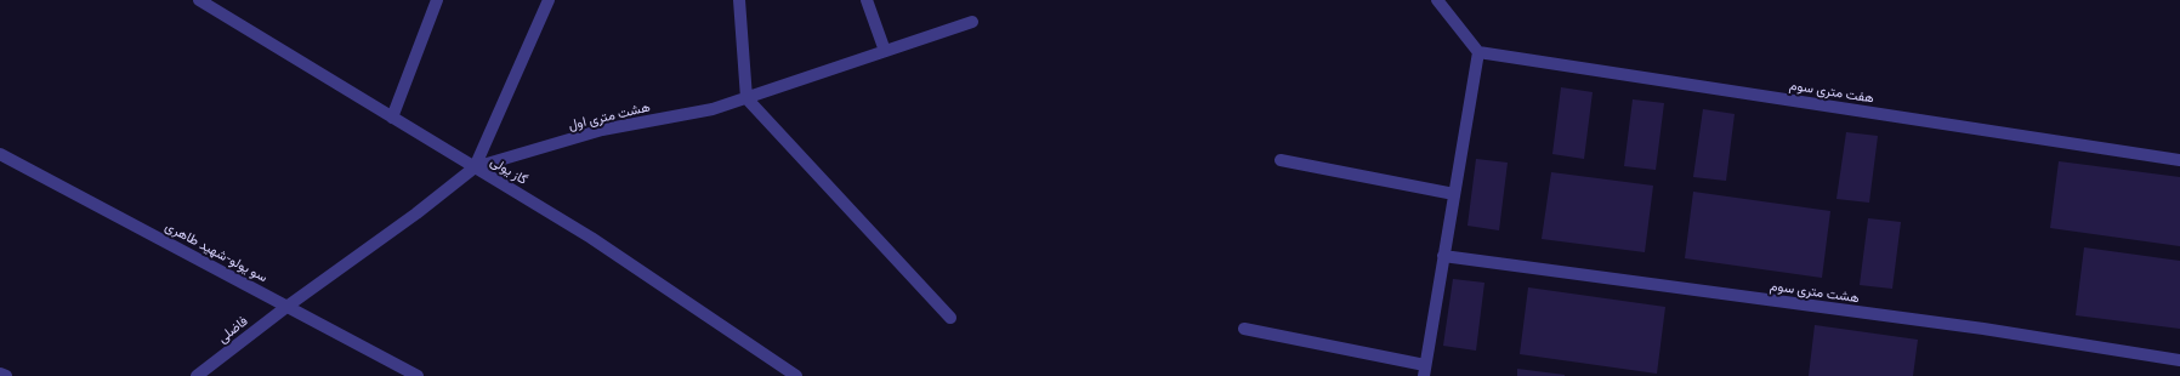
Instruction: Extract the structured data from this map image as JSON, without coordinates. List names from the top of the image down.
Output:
{
  "streets": {
    "street": [
      "هفت متری سوم",
      "هشت متری اول",
      "گاز یولی",
      "سو یولو-شهید طاهری",
      "هشت متری سوم",
      "فاضلی"
    ]
  },
  "crossings": [
    ["هشت متری اول", "گاز یولی"],
    ["هشت متری اول", "سو یولو-شهید طاهری"],
    ["هشت متری اول", "فاضلی"],
    ["سو یولو-شهید طاهری", "فاضلی"]
  ]
}
